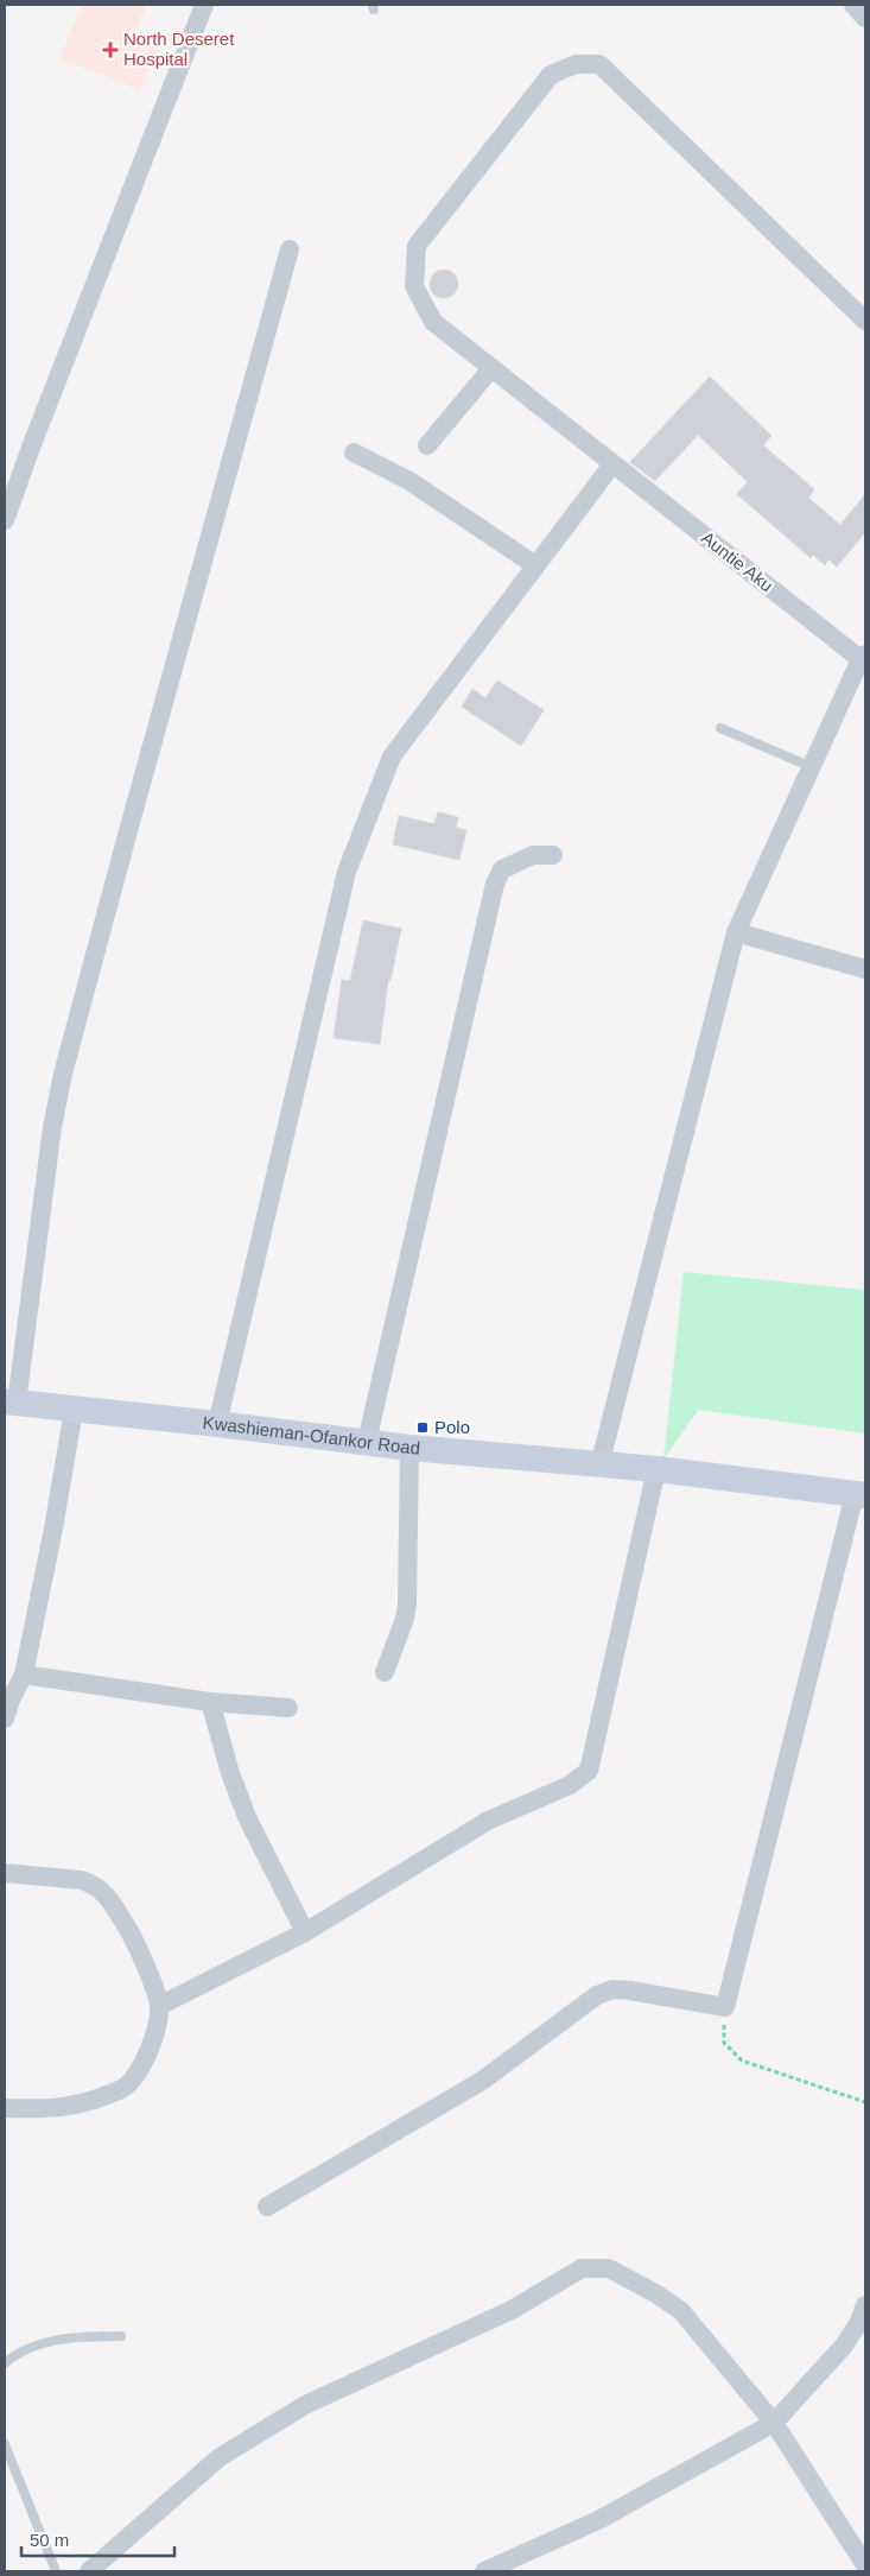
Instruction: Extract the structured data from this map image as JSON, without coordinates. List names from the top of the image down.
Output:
{
  "streets": {
    "main road": ["Kwashieman-Ofankor Road"],
    "street": ["Auntie Aku"]
  },
  "places": {
    "health": ["North Deseret Hospital"],
    "transit": ["Polo"]
  },
  "scale_bar": "50 m"
}
